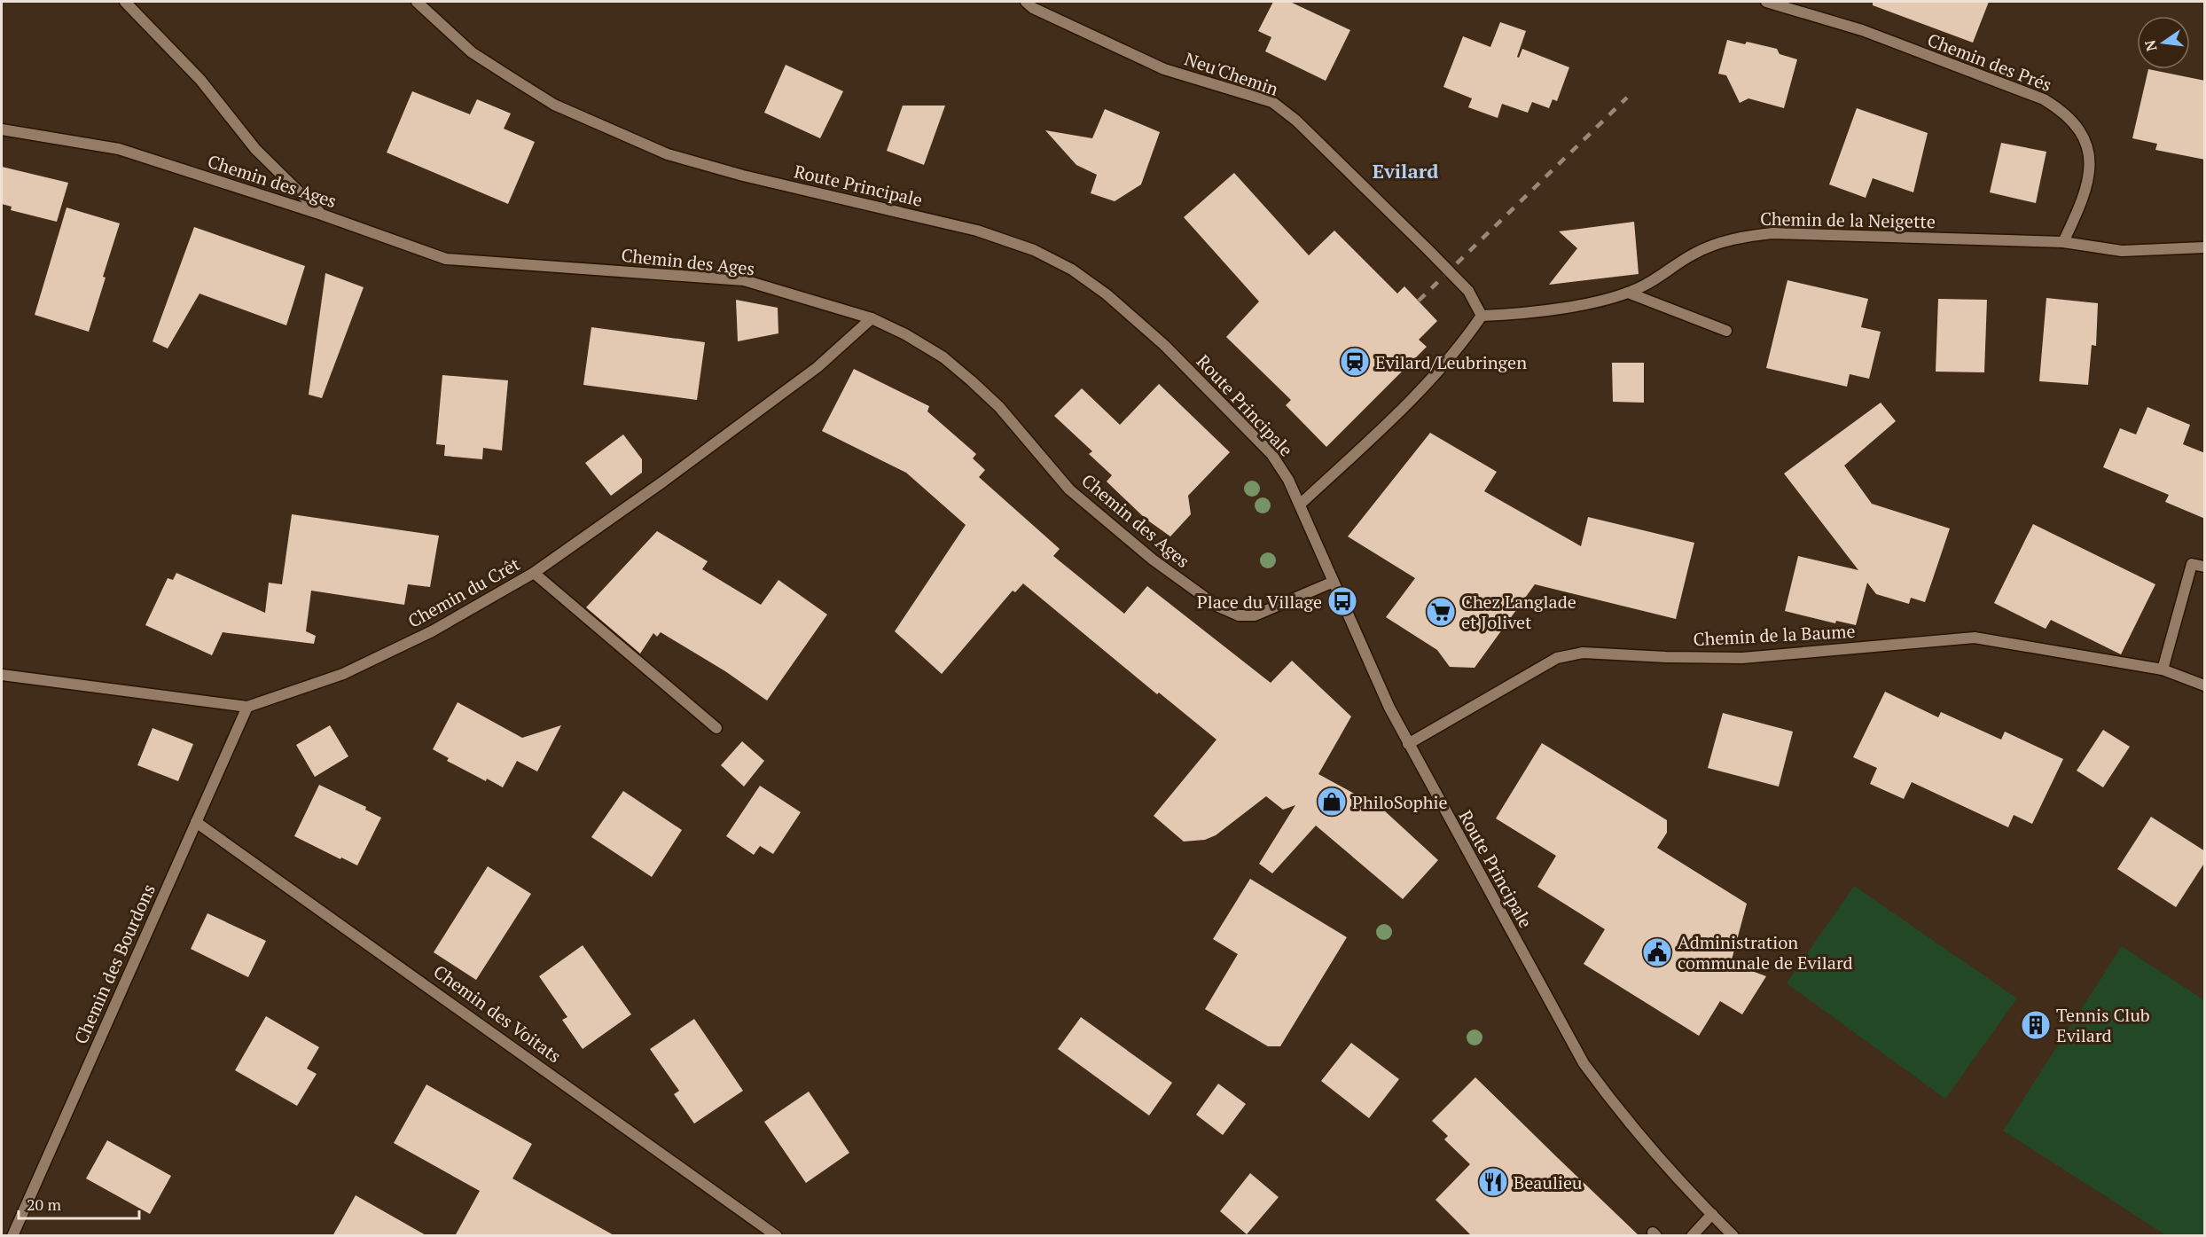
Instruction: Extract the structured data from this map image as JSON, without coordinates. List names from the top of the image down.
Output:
{
  "streets": {
    "street": [
      "Chemin des Prés",
      "Neu'Chemin",
      "Chemin des Ages",
      "Route Principale",
      "Chemin de la Neigette",
      "Chemin du Crêt",
      "Chemin de la Baume",
      "Chemin des Bourdons",
      "Chemin des Voitats"
    ]
  },
  "crossings": [
    ["Chemin des Prés", "Chemin de la Neigette"],
    ["Neu'Chemin", "Chemin de la Neigette"],
    ["Chemin des Ages", "Route Principale"],
    ["Chemin des Ages", "Chemin du Crêt"],
    ["Route Principale", "Chemin de la Baume"],
    ["Chemin du Crêt", "Chemin des Bourdons"],
    ["Chemin des Bourdons", "Chemin des Voitats"]
  ],
  "districts": ["Evilard"],
  "places": {
    "station": ["Evilard/Leubringen"],
    "bus stop": ["Place du Village"],
    "supermarket": ["Chez Langlade et Jolivet"],
    "shop": ["PhiloSophie"],
    "public building": ["Administration communale de Evilard"],
    "building": ["Tennis Club Evilard"],
    "restaurant": ["Beaulieu"]
  },
  "scale_bar": "20 m",
  "north": "left"
}
